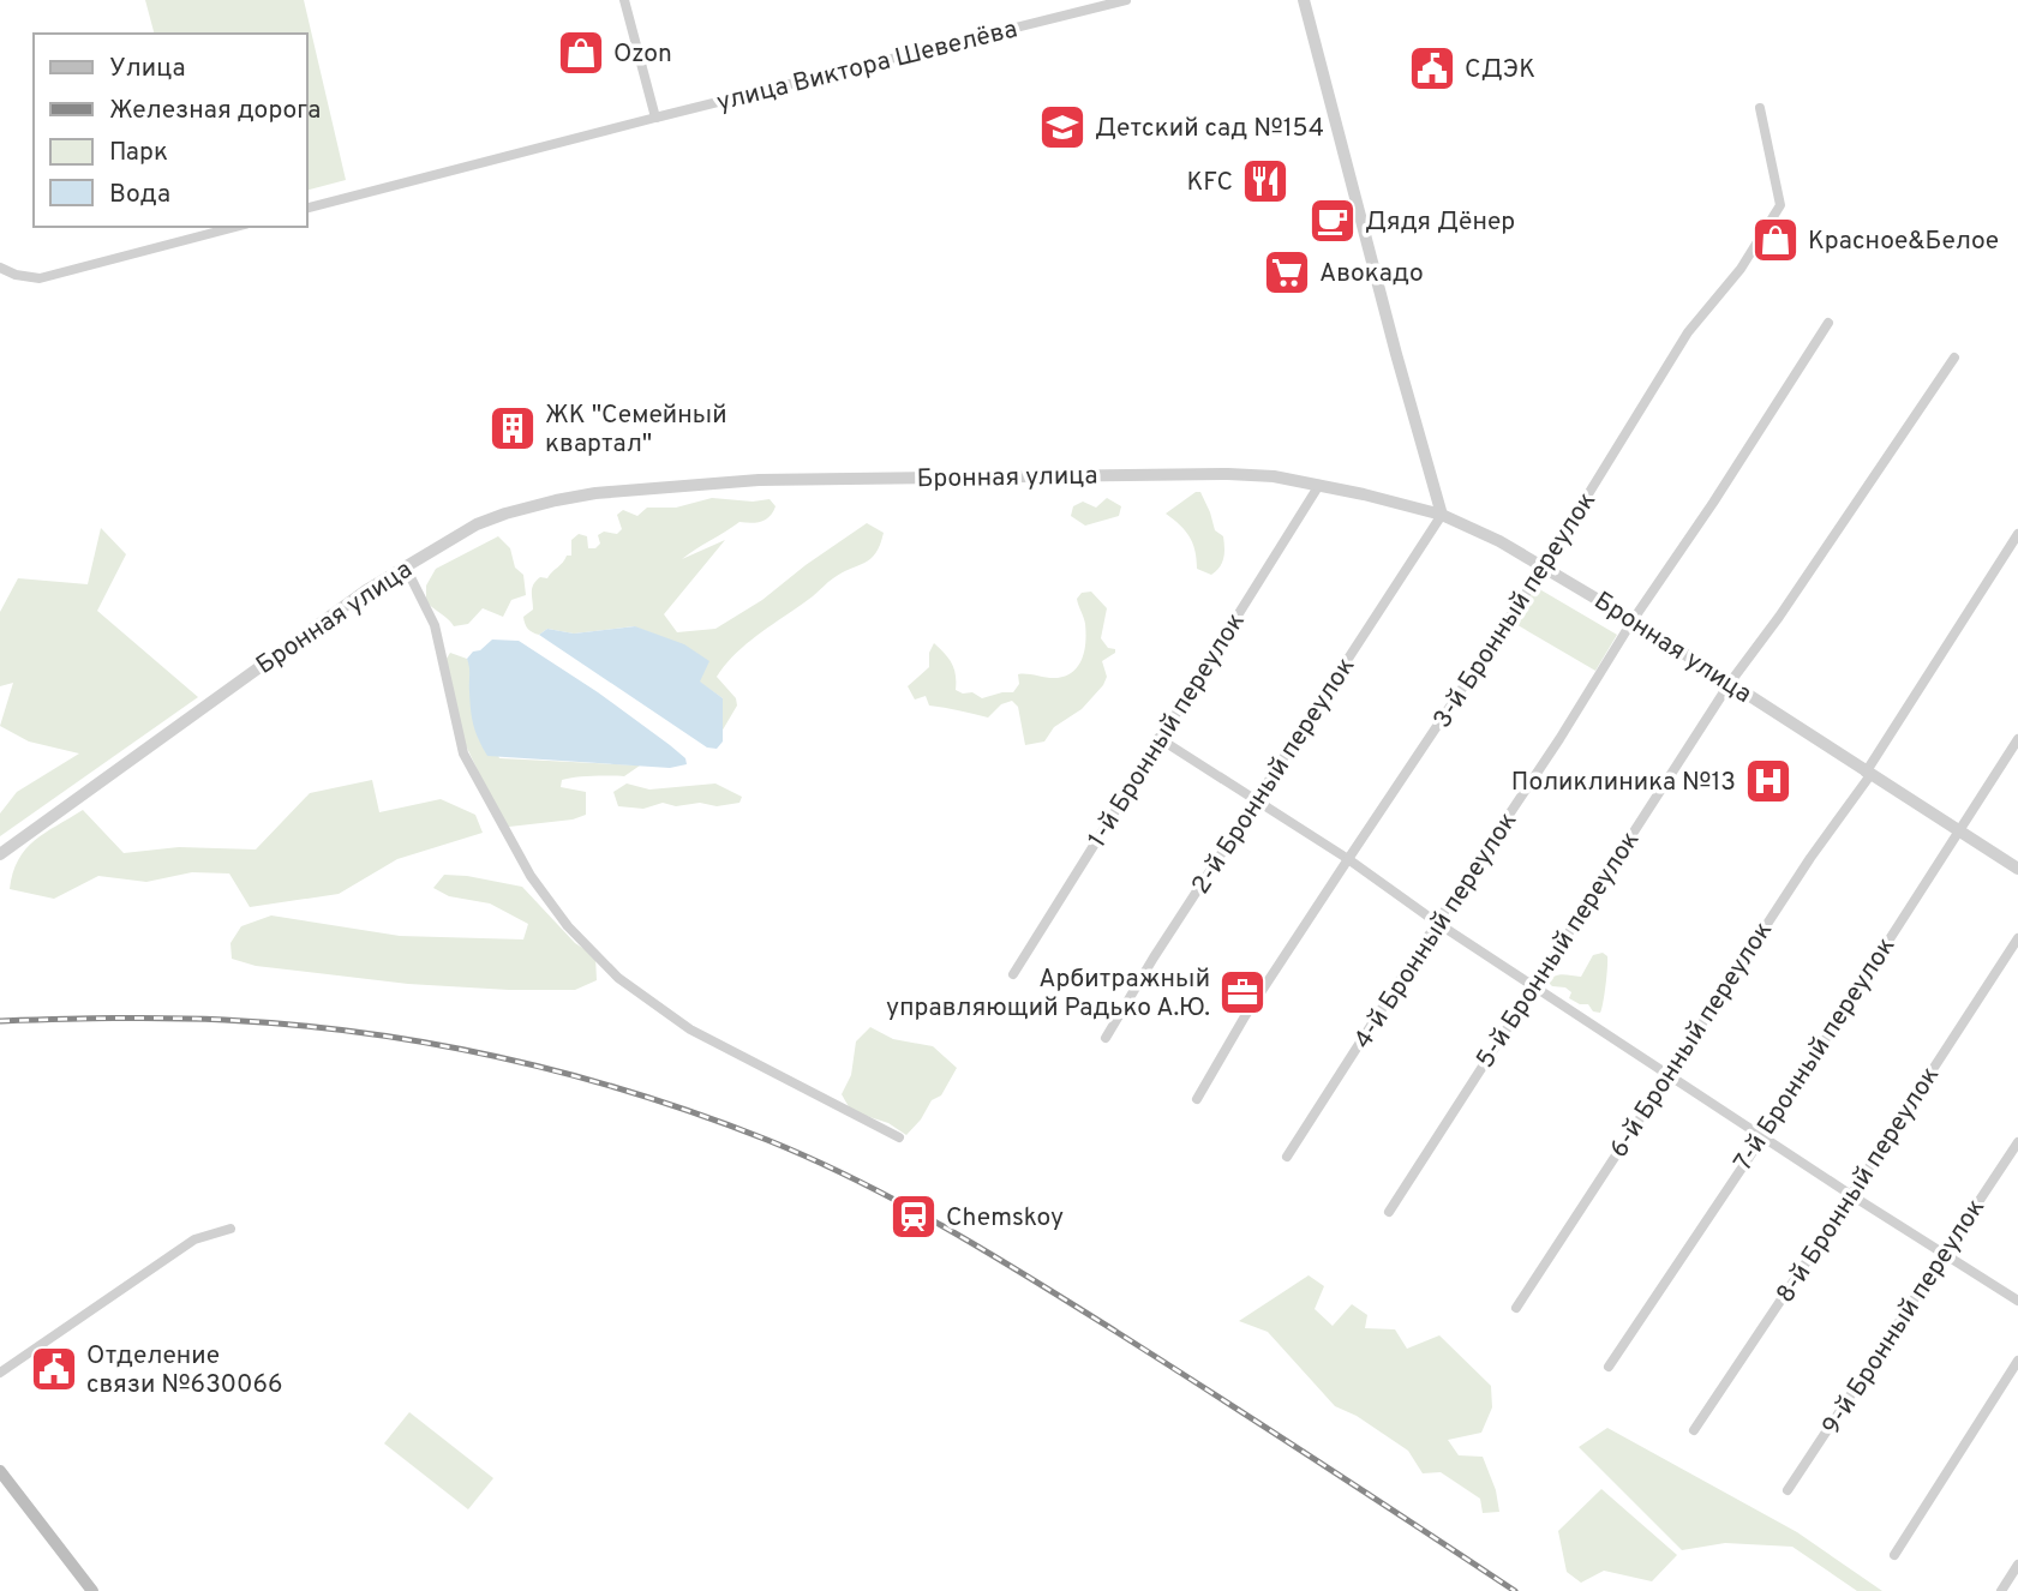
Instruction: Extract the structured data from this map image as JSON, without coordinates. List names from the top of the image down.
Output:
{
  "streets": {
    "street": [
      "улица Виктора Шевелёва",
      "Бронная улица",
      "3-й Бронный переулок",
      "1-й Бронный переулок",
      "2-й Бронный переулок",
      "4-й Бронный переулок",
      "5-й Бронный переулок",
      "6-й Бронный переулок",
      "7-й Бронный переулок",
      "8-й Бронный переулок",
      "9-й Бронный переулок"
    ]
  },
  "crossings": [
    ["Бронная улица", "3-й Бронный переулок"],
    ["Бронная улица", "1-й Бронный переулок"],
    ["Бронная улица", "2-й Бронный переулок"],
    ["Бронная улица", "4-й Бронный переулок"],
    ["Бронная улица", "5-й Бронный переулок"],
    ["Бронная улица", "6-й Бронный переулок"],
    ["Бронная улица", "7-й Бронный переулок"]
  ],
  "places": {
    "shop": ["Ozon", "Красное&Белое"],
    "public building": ["СДЭК", "Отделение связи №630066"],
    "school or university": ["Детский сад №154"],
    "restaurant": ["KFC"],
    "cafe": ["Дядя Дёнер"],
    "supermarket": ["Авокадо"],
    "building": ["ЖК \"Семейный квартал\""],
    "hospital": ["Поликлиника №13"],
    "office": ["Арбитражный управляющий Радько А.Ю."],
    "station": ["Chemskoy"]
  },
  "legend": [
    "Улица",
    "Железная дорога",
    "Парк",
    "Вода"
  ]
}
